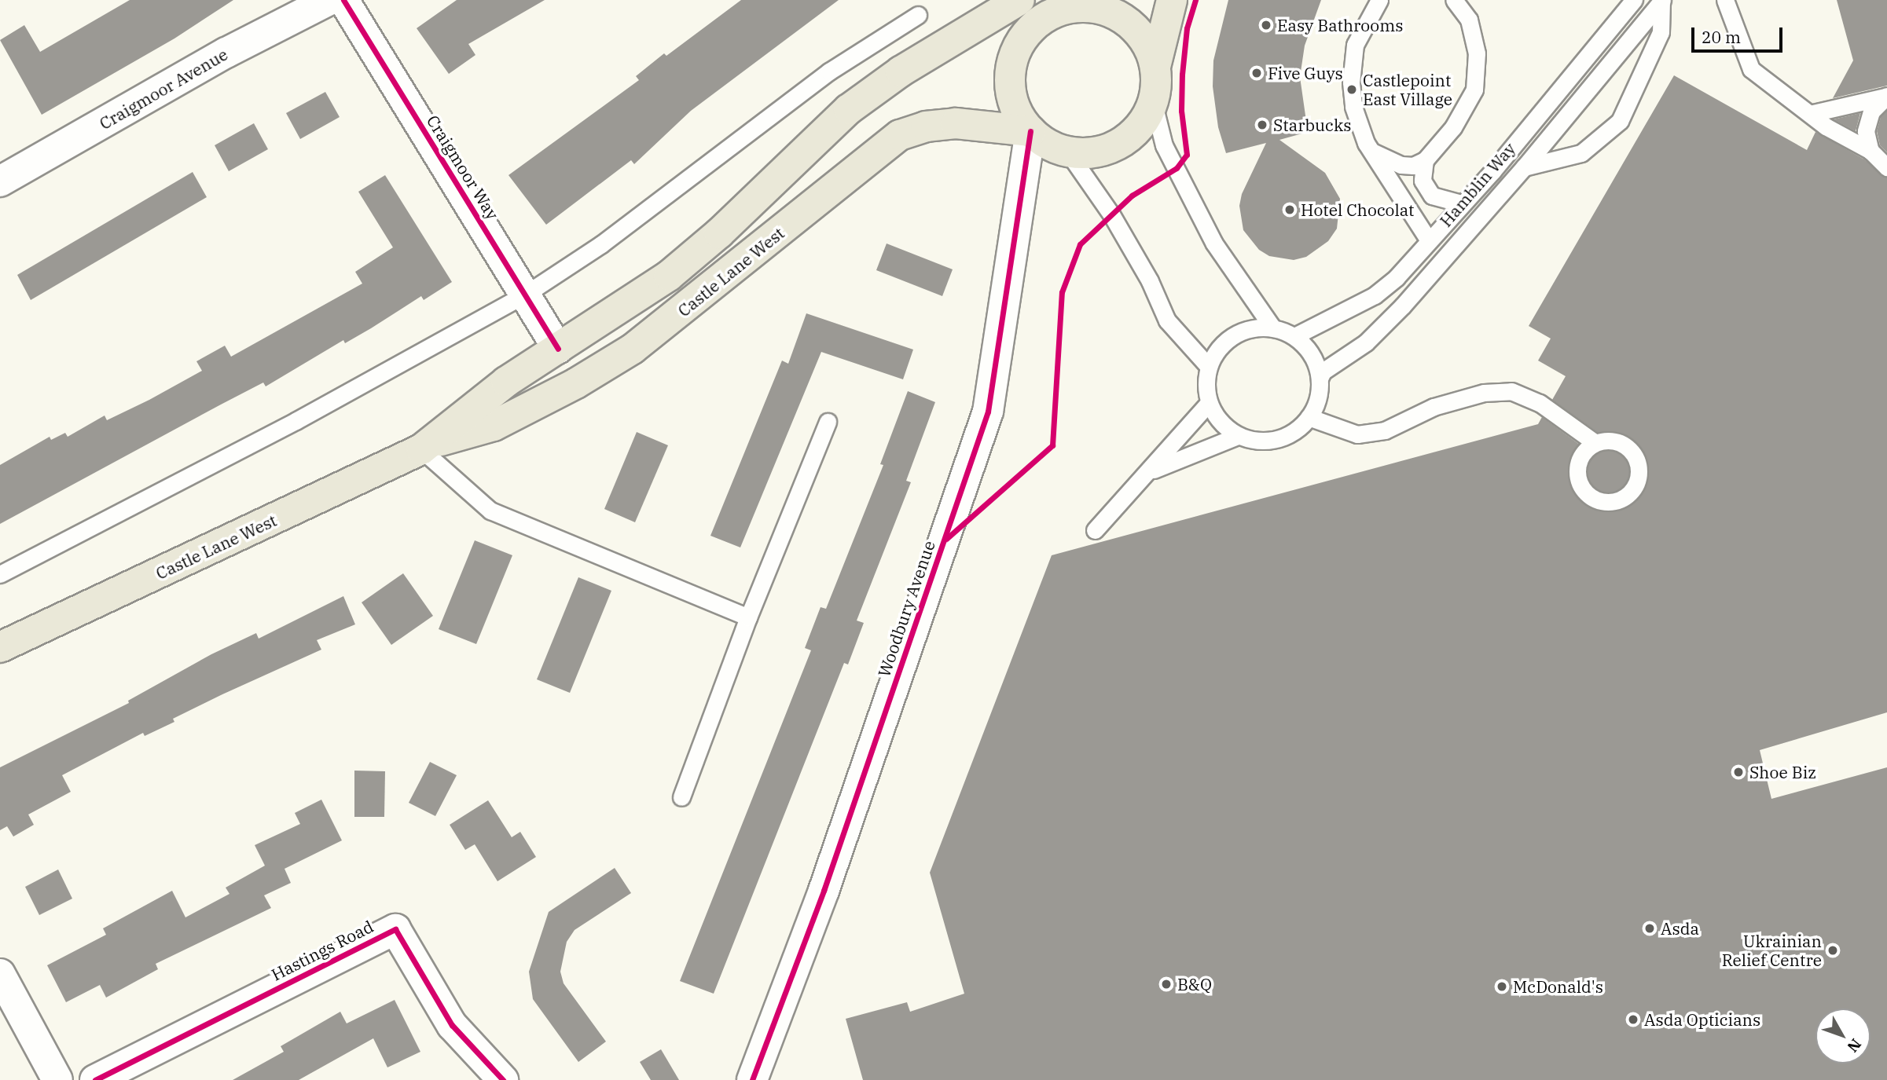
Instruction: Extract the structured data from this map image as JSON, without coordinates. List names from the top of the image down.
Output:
{
  "streets": {
    "main road": ["Castle Lane West"],
    "street": [
      "Craigmoor Avenue",
      "Craigmoor Way",
      "Woodbury Avenue",
      "Hastings Road"
    ],
    "lane": ["Hamblin Way"]
  },
  "crossings": [
    ["Craigmoor Way", "Castle Lane West"],
    ["Castle Lane West", "Woodbury Avenue"]
  ],
  "places": [
    "Easy Bathrooms",
    "Five Guys",
    "Castlepoint East Village",
    "Starbucks",
    "Hotel Chocolat",
    "Shoe Biz",
    "Asda",
    "Ukrainian Relief Centre",
    "B&Q",
    "McDonald's",
    "Asda Opticians"
  ],
  "scale_bar": "20 m",
  "north": "bottom right"
}
